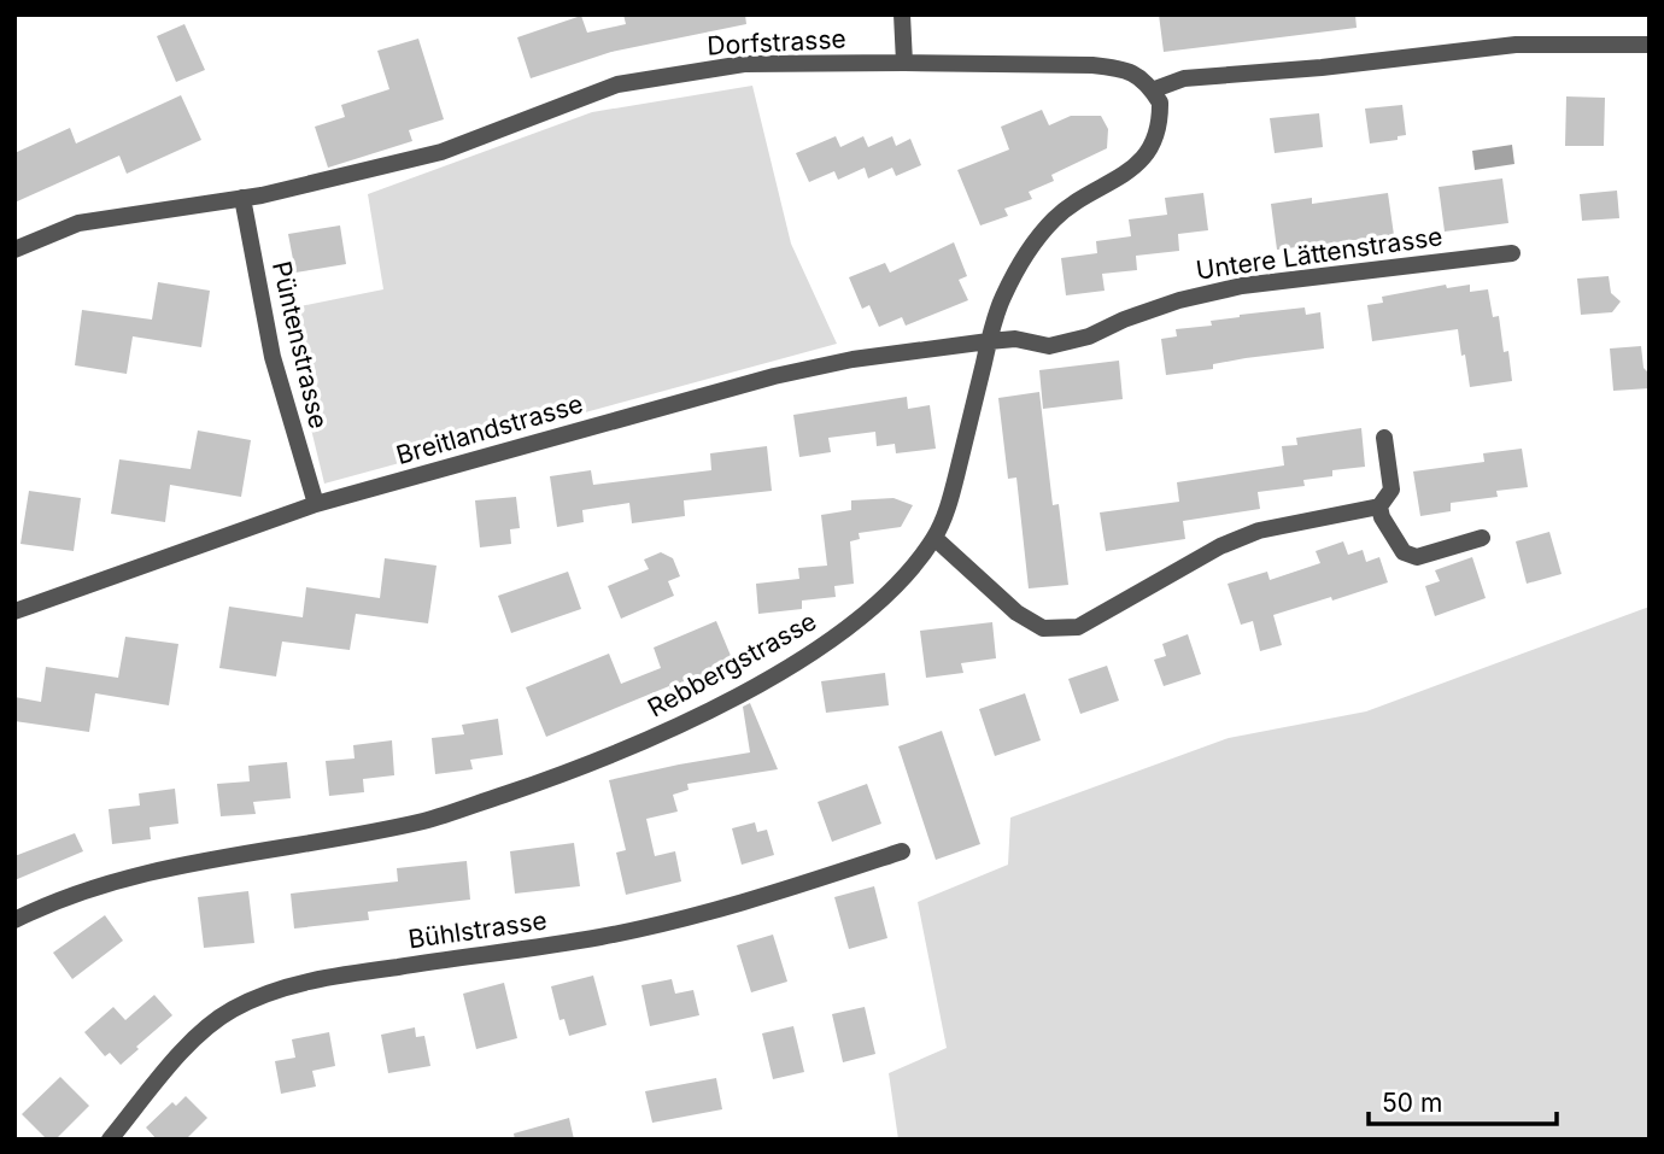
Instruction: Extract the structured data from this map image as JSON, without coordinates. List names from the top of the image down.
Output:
{
  "streets": {
    "street": [
      "Dorfstrasse",
      "Untere Lättenstrasse",
      "Püntenstrasse",
      "Breitlandstrasse",
      "Rebbergstrasse",
      "Bühlstrasse"
    ]
  },
  "crossings": [
    ["Dorfstrasse", "Püntenstrasse"],
    ["Dorfstrasse", "Rebbergstrasse"],
    ["Untere Lättenstrasse", "Breitlandstrasse"],
    ["Untere Lättenstrasse", "Rebbergstrasse"],
    ["Püntenstrasse", "Breitlandstrasse"],
    ["Breitlandstrasse", "Rebbergstrasse"]
  ],
  "scale_bar": "50 m"
}
